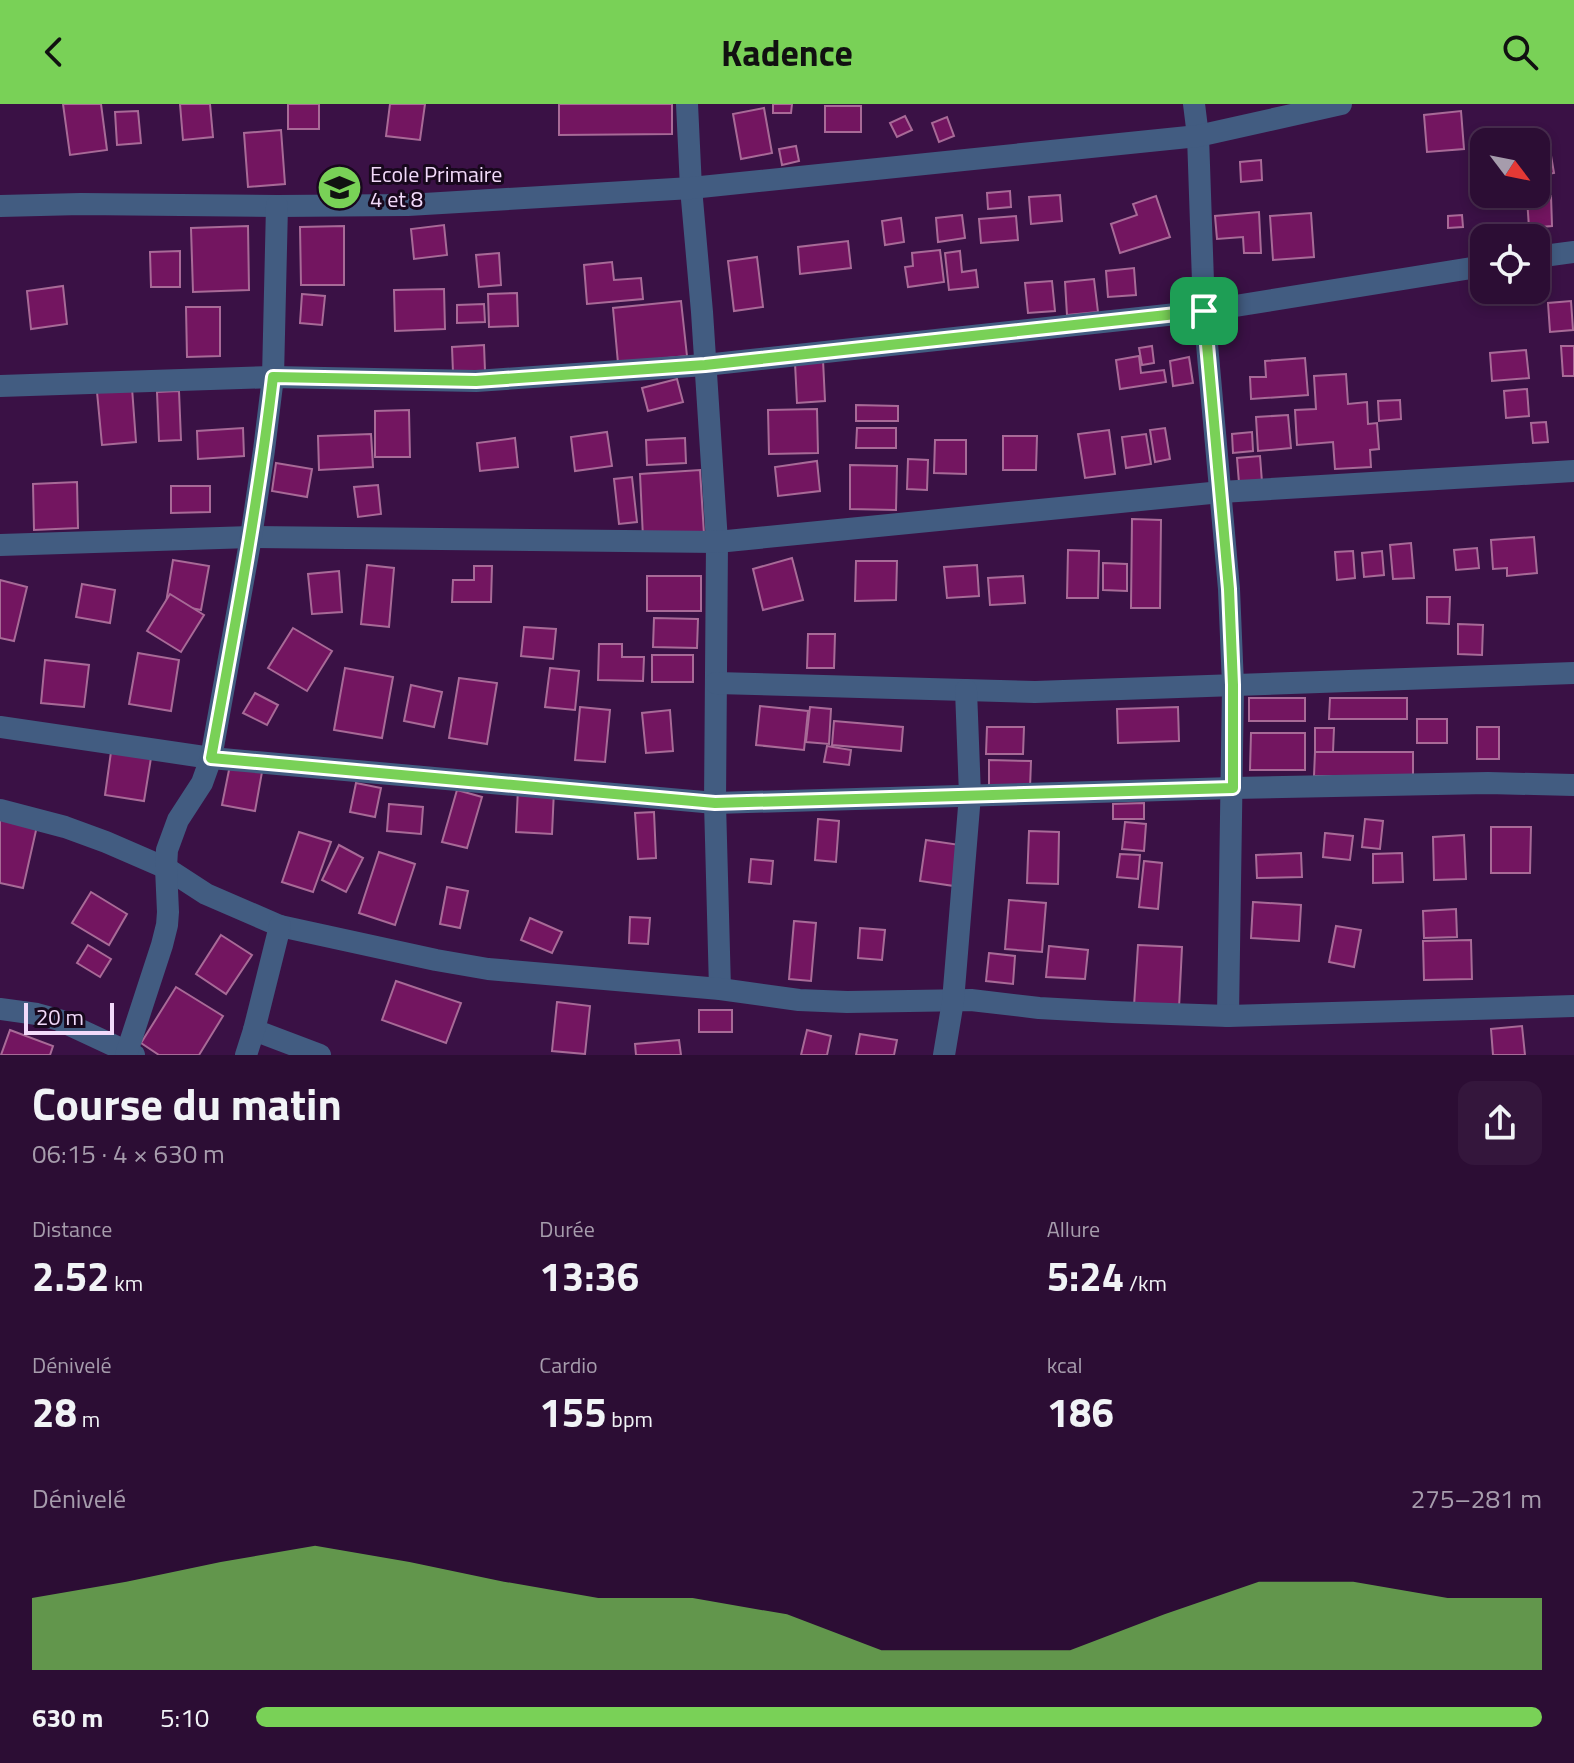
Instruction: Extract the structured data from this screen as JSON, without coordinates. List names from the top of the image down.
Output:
{
  "places": {
    "school or university": ["Ecole Primaire 4 et 8"]
  },
  "scale_bar": "20 m",
  "north": "bottom right",
  "page": {
    "header": "Kadence",
    "scale": "20 m",
    "heading": ["Course du matin", "06:15 · 4 × 630 m"],
    "stats": [
      ["Distance", "2.52 km"],
      ["Durée", "13:36"],
      ["Allure", "5:24 /km"],
      ["Dénivelé", "28 m"],
      ["Cardio", "155 bpm"],
      ["kcal", "186"]
    ],
    "chart": ["Dénivelé", "275–281 m"],
    "list": [
      {
        "name": "630 m",
        "note": "5:10"
      }
    ]
  }
}
